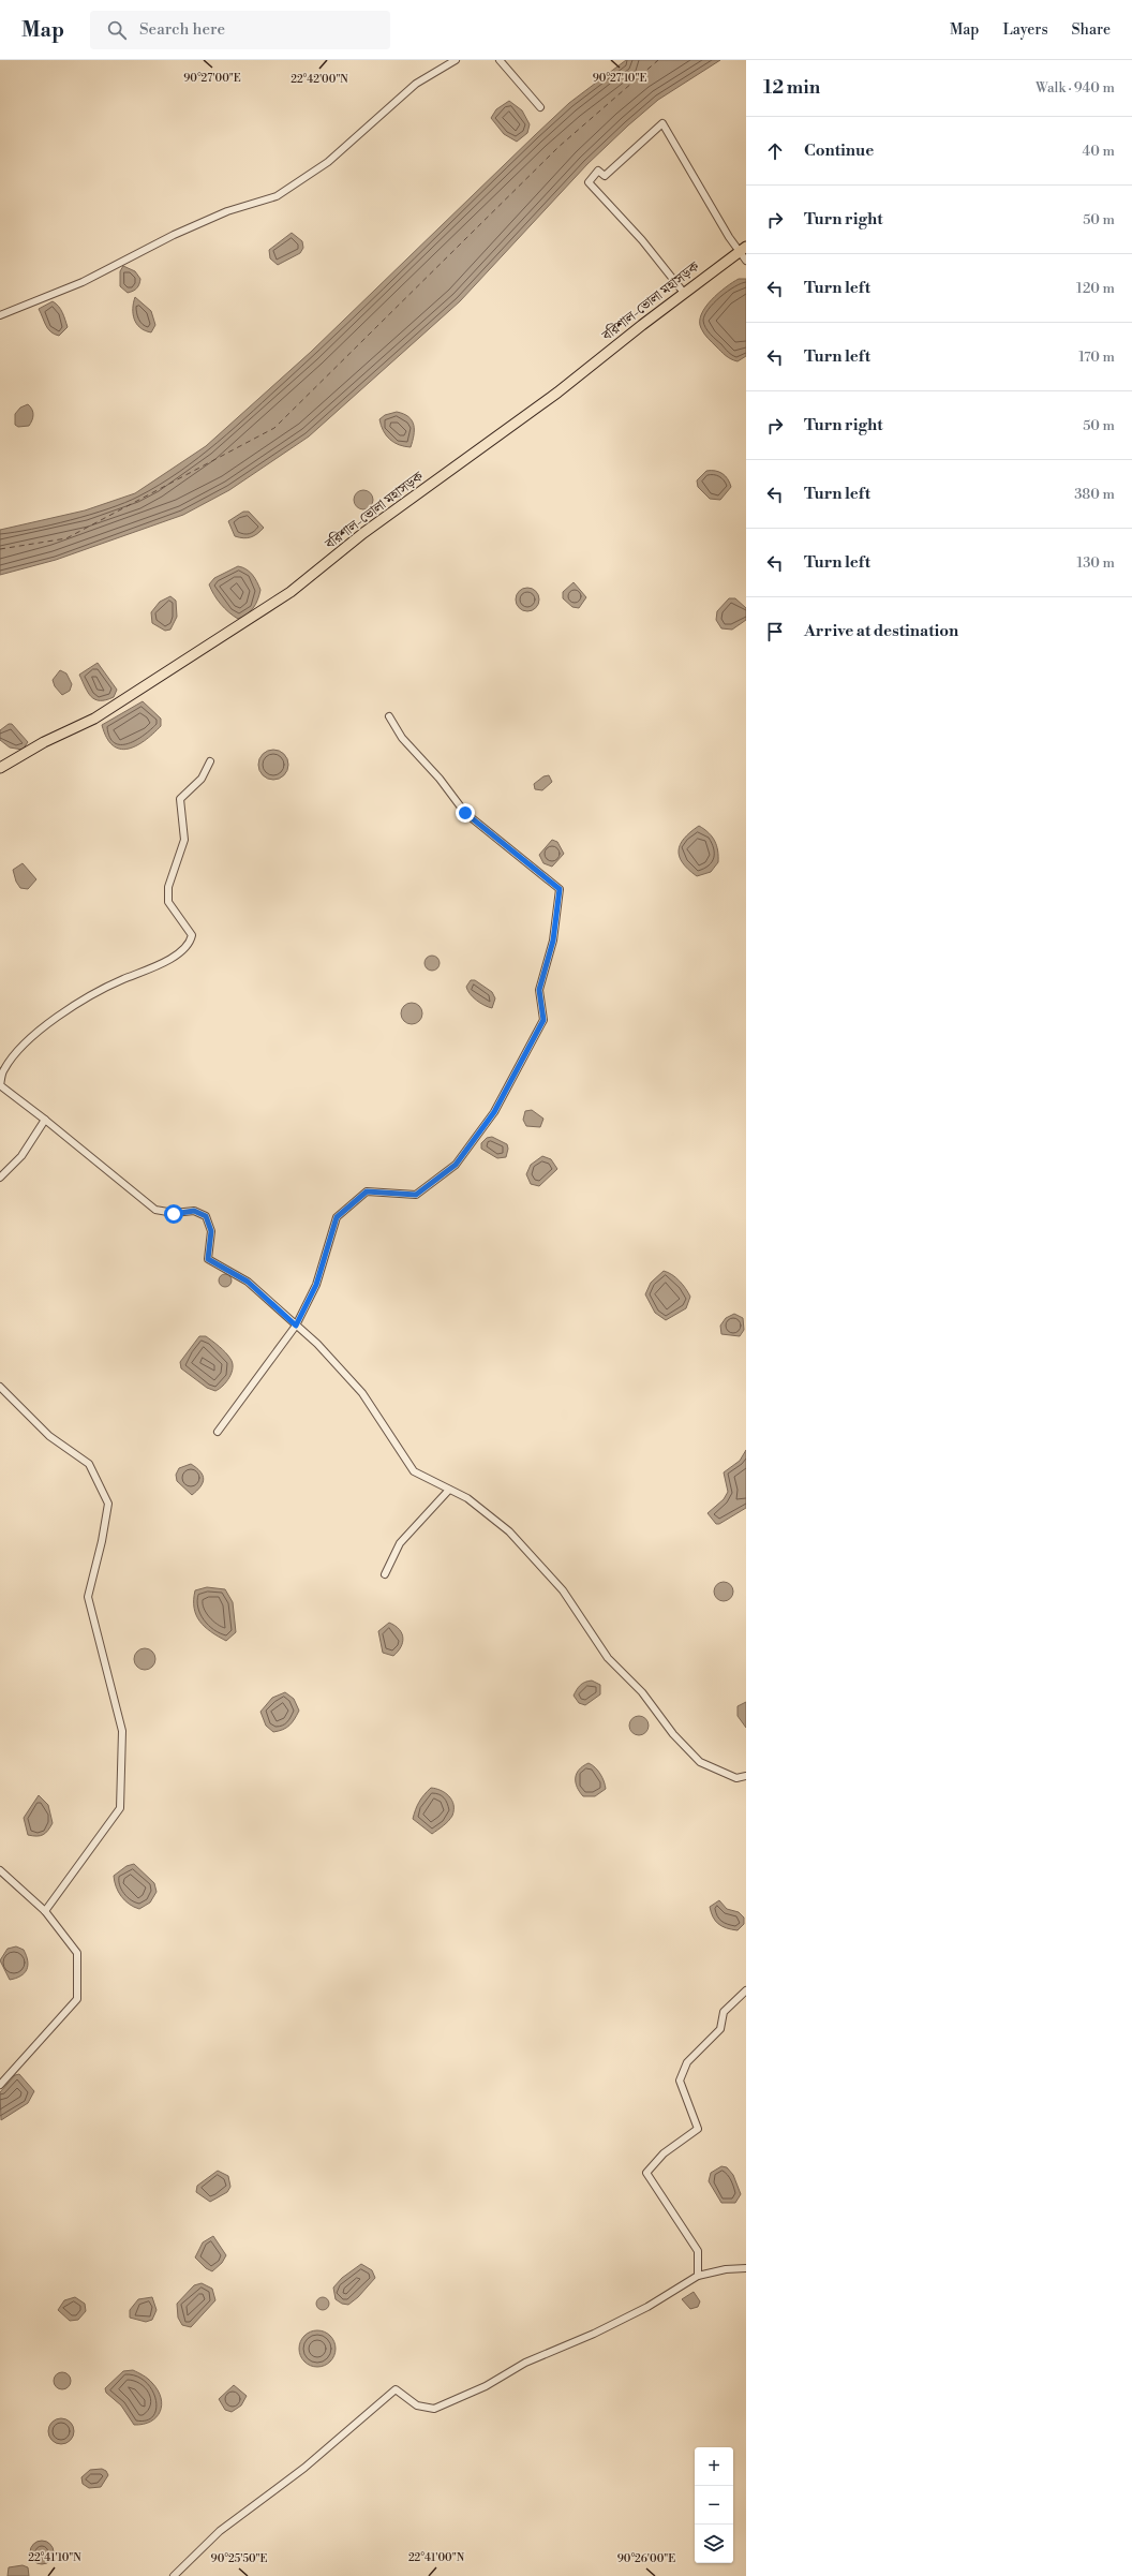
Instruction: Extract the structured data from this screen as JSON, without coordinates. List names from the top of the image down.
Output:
{
  "streets": {
    "highway": ["বরিশাল-ভোলা মহাসড়ক"]
  },
  "page": {
    "header": "Map",
    "search": "Search here",
    "nav": ["Map", "Layers", "Share"],
    "heading": ["12 min", "Walk · 940 m"],
    "list": [
      ["Continue", "40 m"],
      ["Turn right", "50 m"],
      ["Turn left", "120 m"],
      ["Turn left", "170 m"],
      ["Turn right", "50 m"],
      ["Turn left", "380 m"],
      ["Turn left", "130 m"],
      "Arrive at destination"
    ],
    "map_buttons": ["+", "−"]
  },
  "coordinates": [
    "90°27'10\"E",
    "90°27'00\"E",
    "22°42'00\"N",
    "22°41'10\"N",
    "22°41'00\"N",
    "90°25'50\"E",
    "90°26'00\"E"
  ]
}
